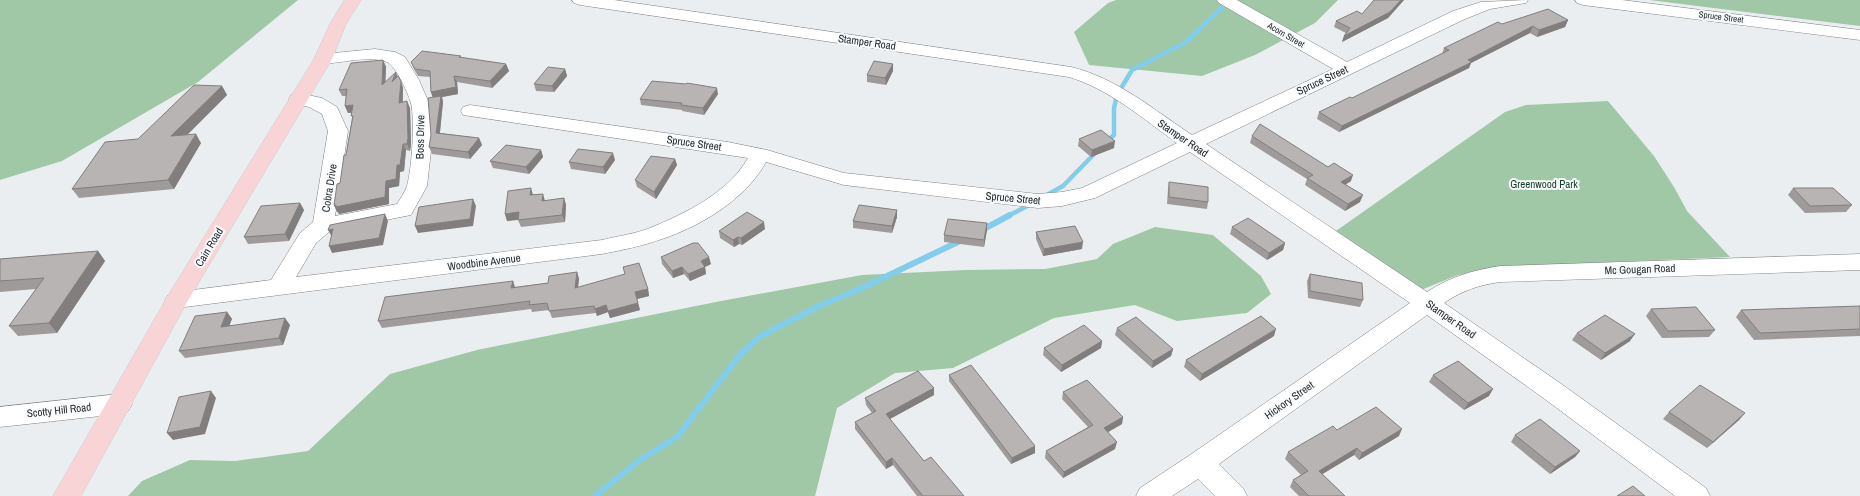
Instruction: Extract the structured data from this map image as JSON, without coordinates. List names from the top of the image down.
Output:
{
  "streets": {
    "main road": ["Cain Road"],
    "street": [
      "Spruce Street",
      "Acorn Street",
      "Stamper Road",
      "Boss Drive",
      "Cobra Drive",
      "Woodbine Avenue",
      "Mc Gougan Road",
      "Hickory Street",
      "Scotty Hill Road"
    ]
  },
  "crossings": [
    ["Spruce Street", "Acorn Street"],
    ["Spruce Street", "Stamper Road"],
    ["Spruce Street", "Woodbine Avenue"],
    ["Stamper Road", "Mc Gougan Road"],
    ["Stamper Road", "Hickory Street"],
    ["Boss Drive", "Cobra Drive"],
    ["Boss Drive", "Cain Road"],
    ["Cobra Drive", "Cain Road"],
    ["Cobra Drive", "Woodbine Avenue"],
    ["Cain Road", "Woodbine Avenue"],
    ["Cain Road", "Scotty Hill Road"],
    ["Mc Gougan Road", "Hickory Street"]
  ],
  "parks": ["Greenwood Park"]
}
